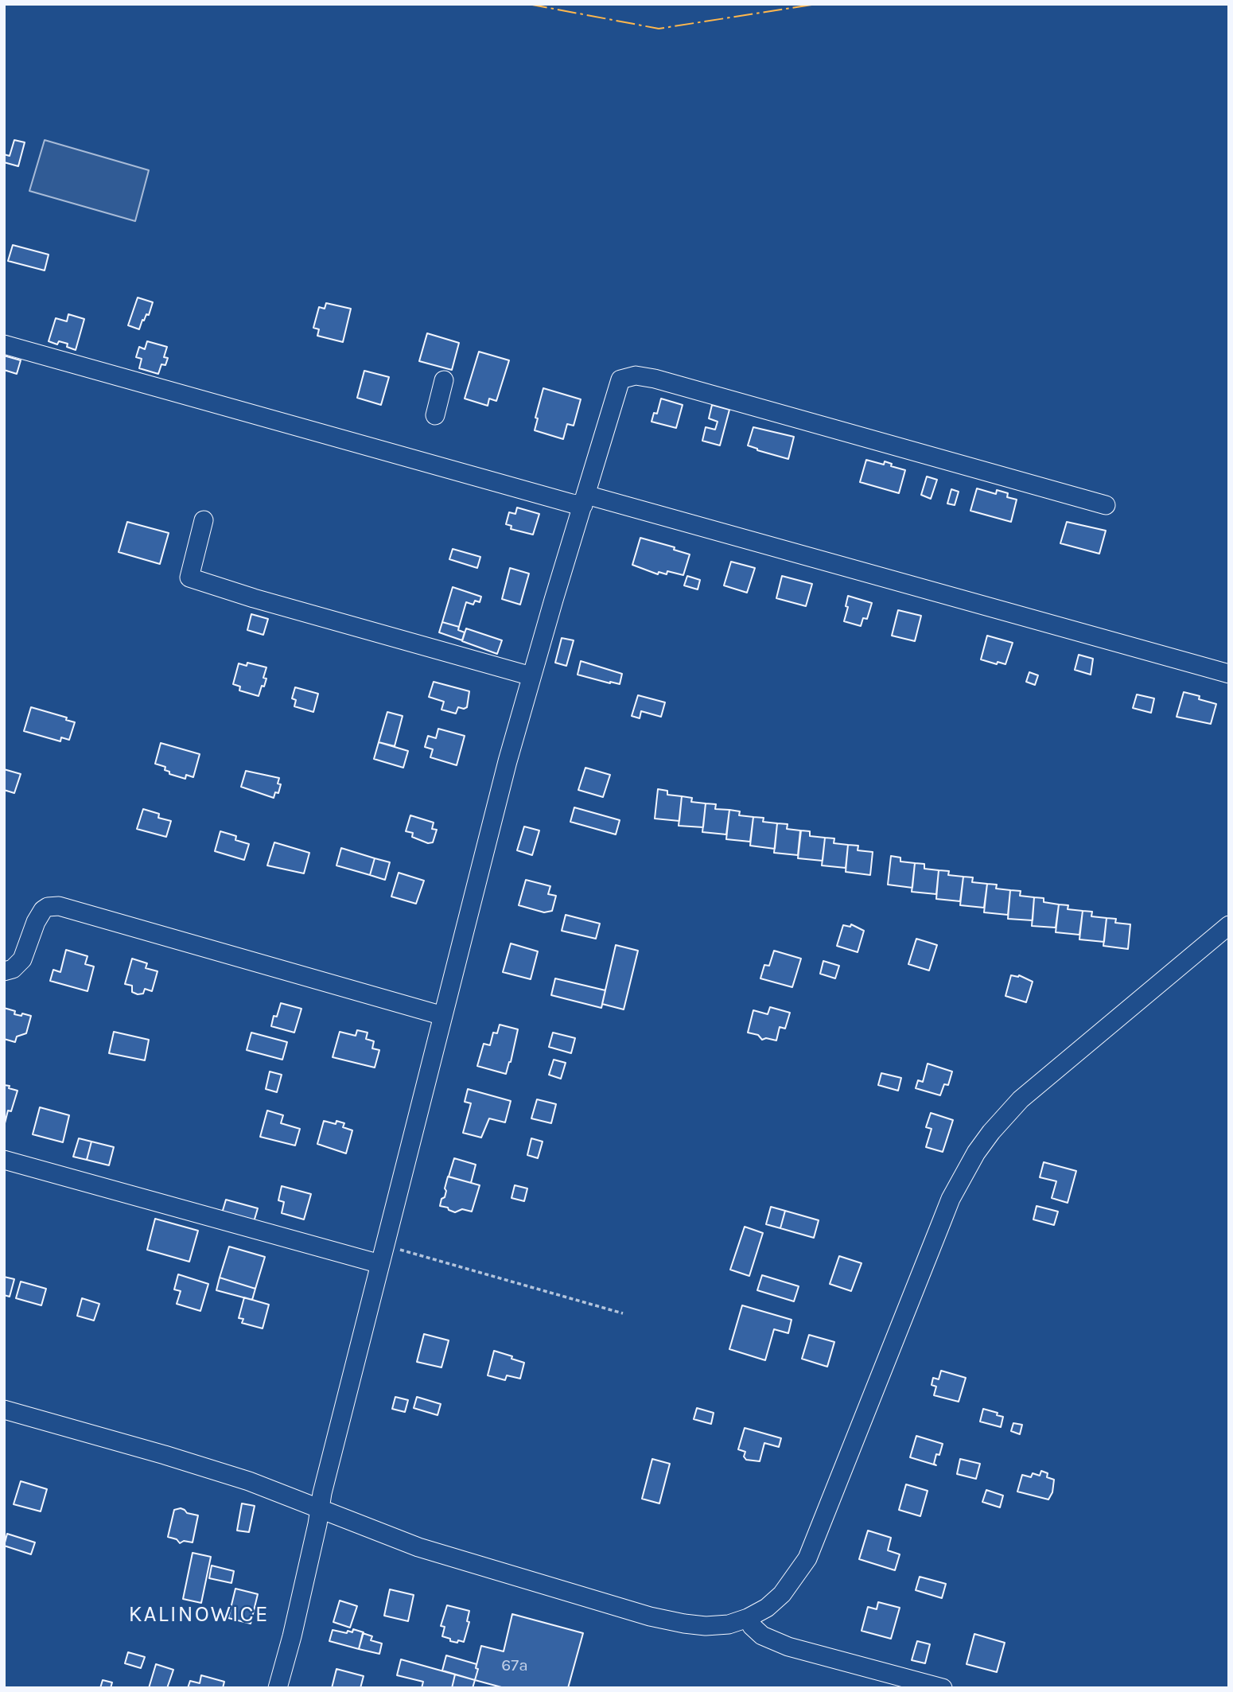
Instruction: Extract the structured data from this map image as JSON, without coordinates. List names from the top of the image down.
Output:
{
  "districts": ["KALINOWICE"],
  "house_numbers": ["67a"]
}
